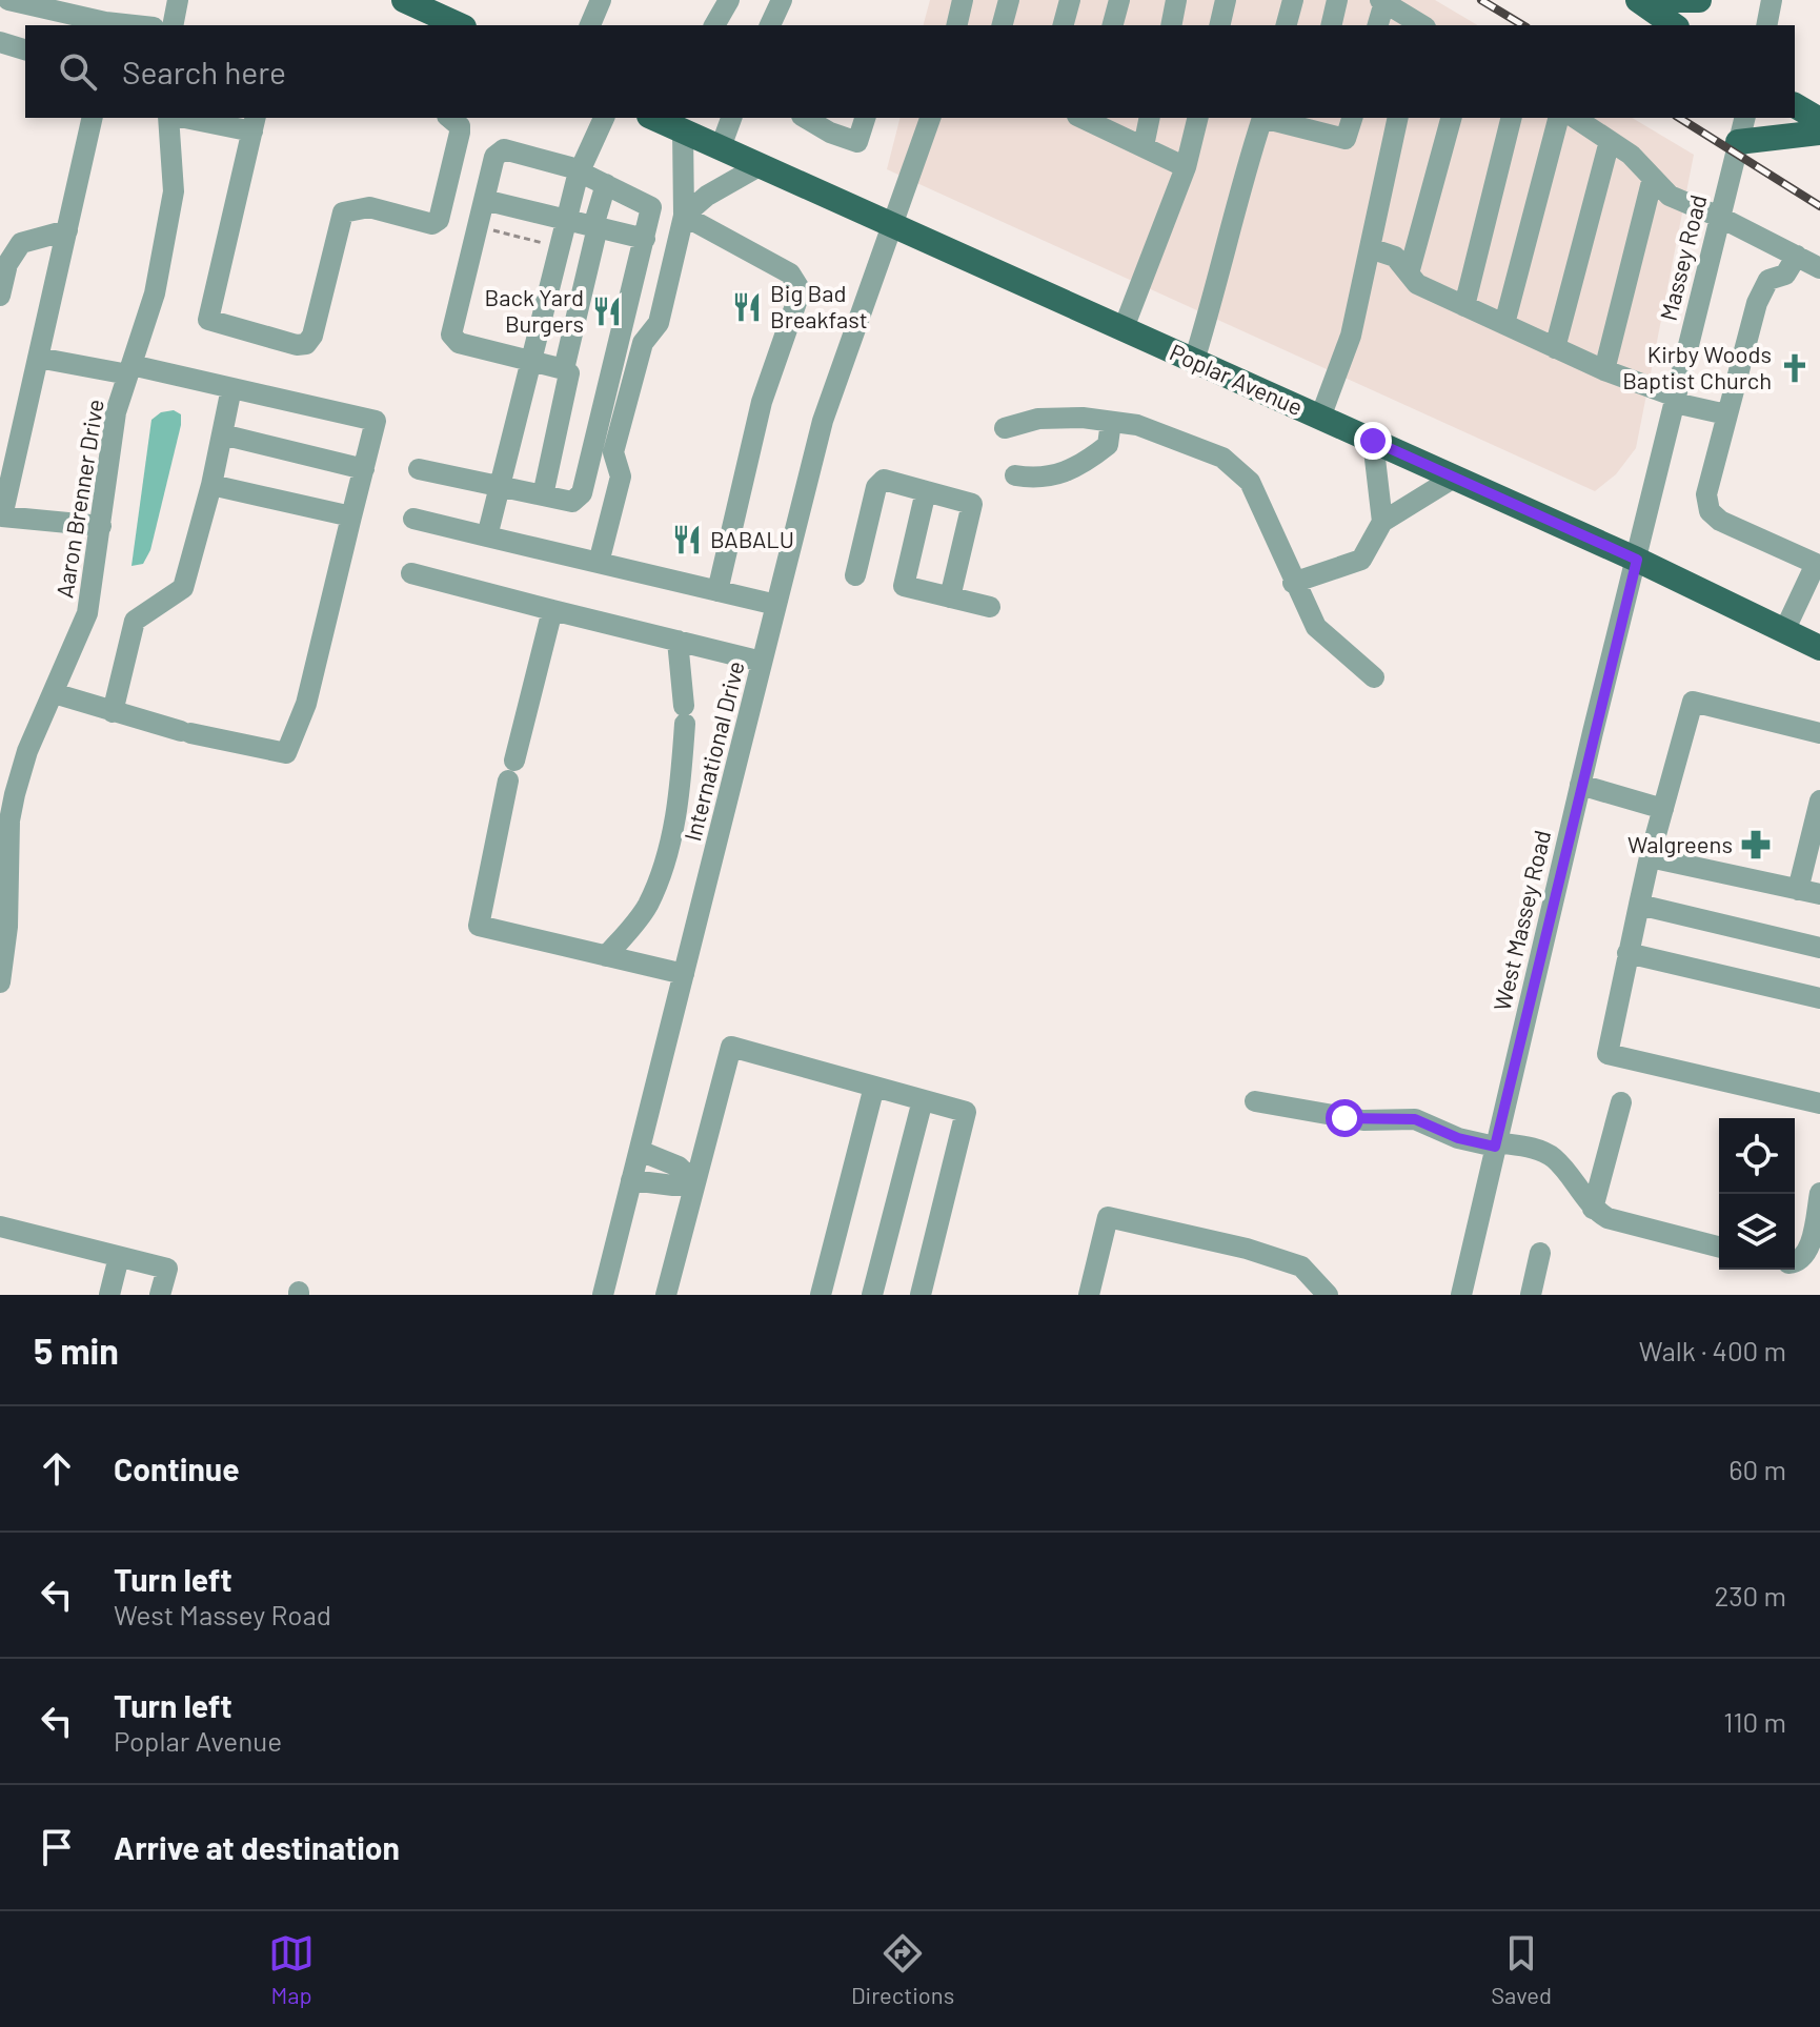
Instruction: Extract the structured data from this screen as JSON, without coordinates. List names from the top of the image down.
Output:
{
  "streets": {
    "main road": ["Poplar Avenue"],
    "street": [
      "Massey Road",
      "Aaron Brenner Drive",
      "International Drive",
      "West Massey Road"
    ]
  },
  "crossings": [
    ["Massey Road", "Poplar Avenue"],
    ["Massey Road", "West Massey Road"],
    ["Poplar Avenue", "International Drive"],
    ["Poplar Avenue", "West Massey Road"]
  ],
  "places": {
    "restaurant": ["Big Bad Breakfast", "Back Yard Burgers", "BABALU"],
    "church": ["Kirby Woods Baptist Church"],
    "pharmacy": ["Walgreens"]
  },
  "page": {
    "search": "Search here",
    "heading": ["5 min", "Walk · 400 m"],
    "list": [
      ["Continue", "60 m"],
      ["Turn left", "West Massey Road", "230 m"],
      ["Turn left", "Poplar Avenue", "110 m"],
      "Arrive at destination"
    ],
    "nav": ["Map", "Directions", "Saved"]
  }
}
